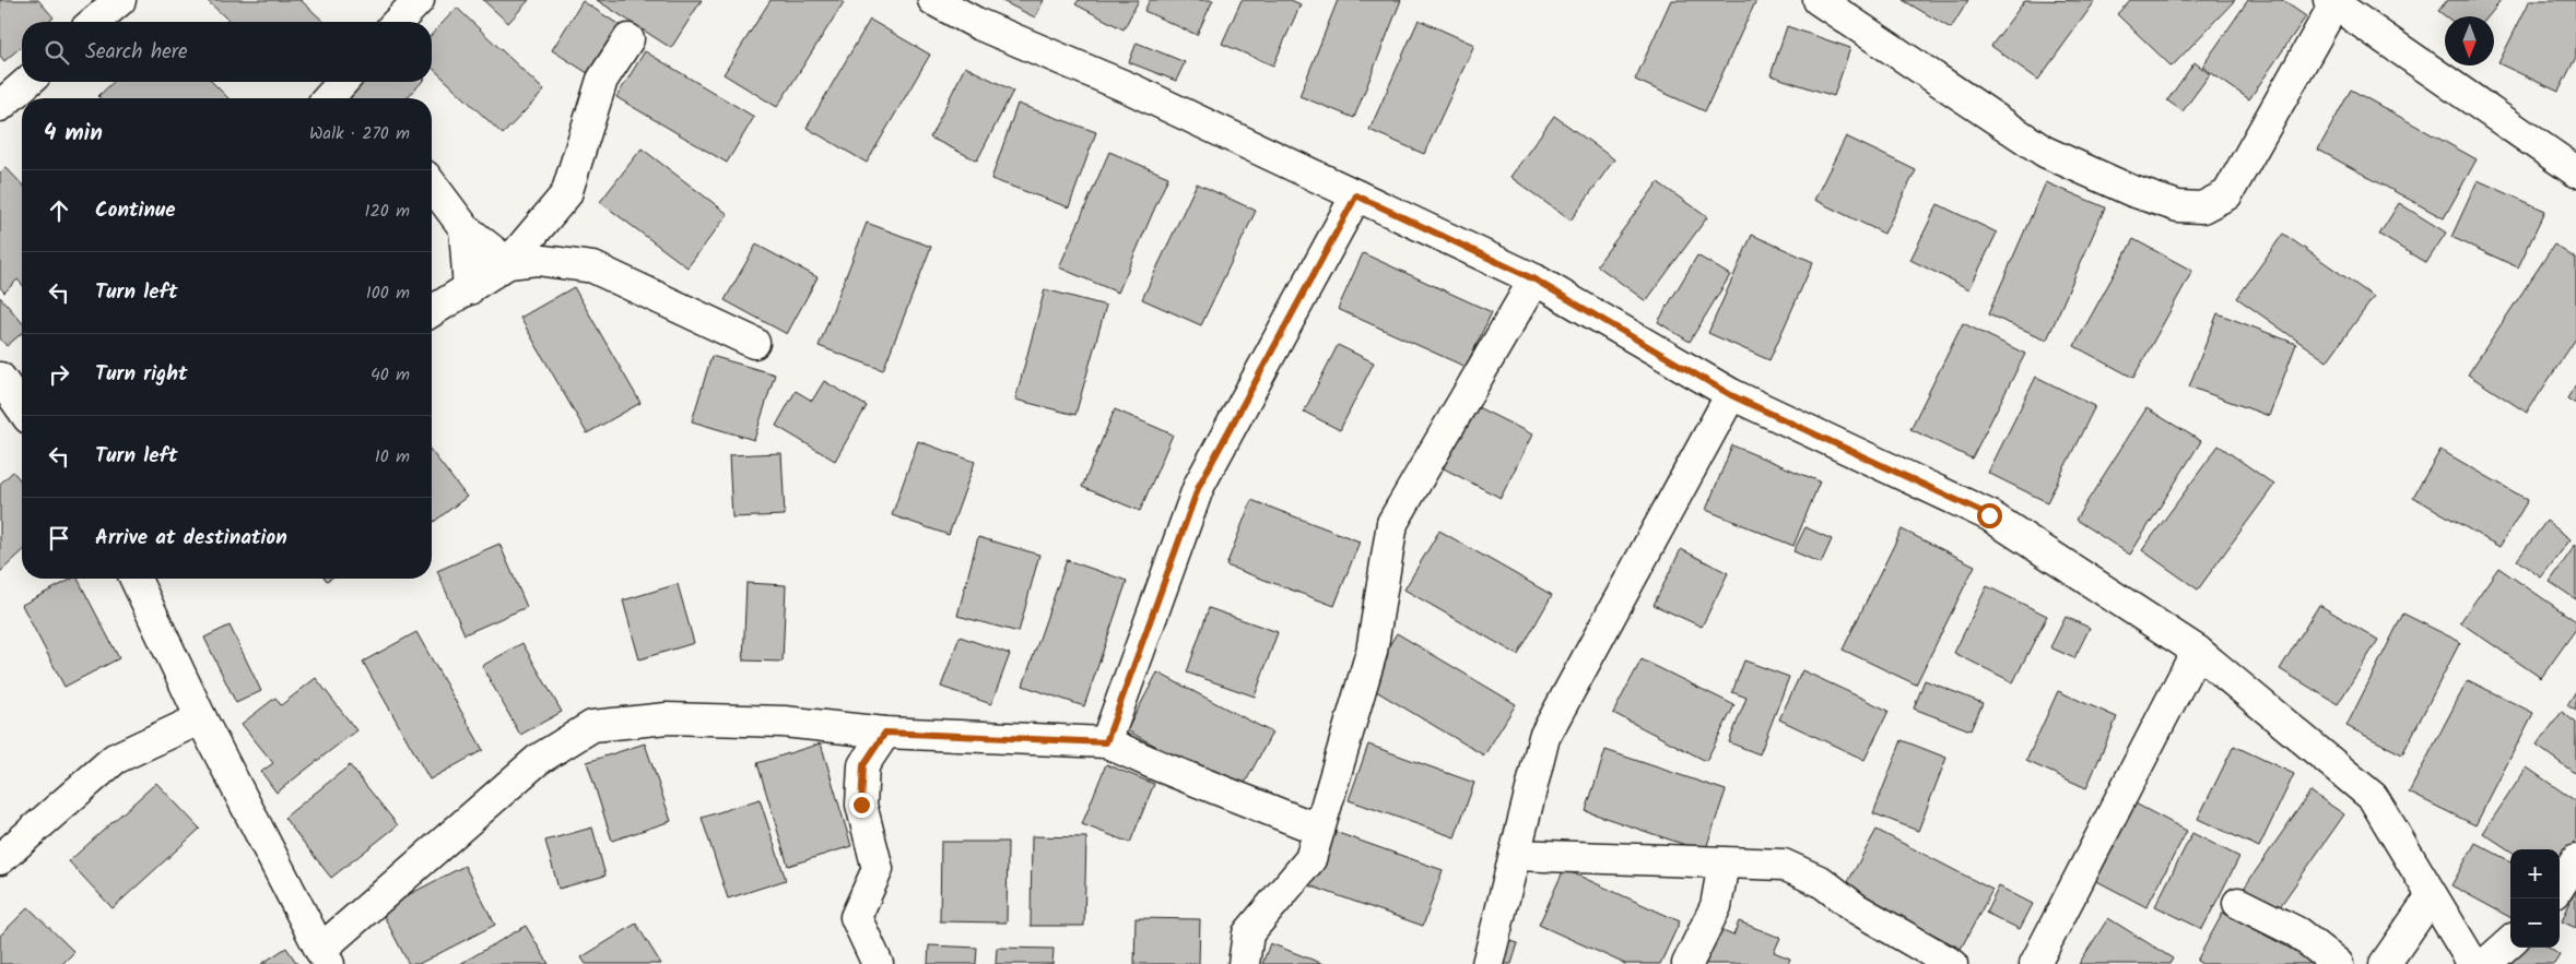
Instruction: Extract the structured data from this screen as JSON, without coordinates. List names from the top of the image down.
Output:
{
  "north": "bottom",
  "page": {
    "search": "Search here",
    "heading": ["4 min", "Walk · 270 m"],
    "list": [
      ["Continue", "120 m"],
      ["Turn left", "100 m"],
      ["Turn right", "40 m"],
      ["Turn left", "10 m"],
      "Arrive at destination"
    ],
    "map_buttons": ["+", "−"]
  }
}
